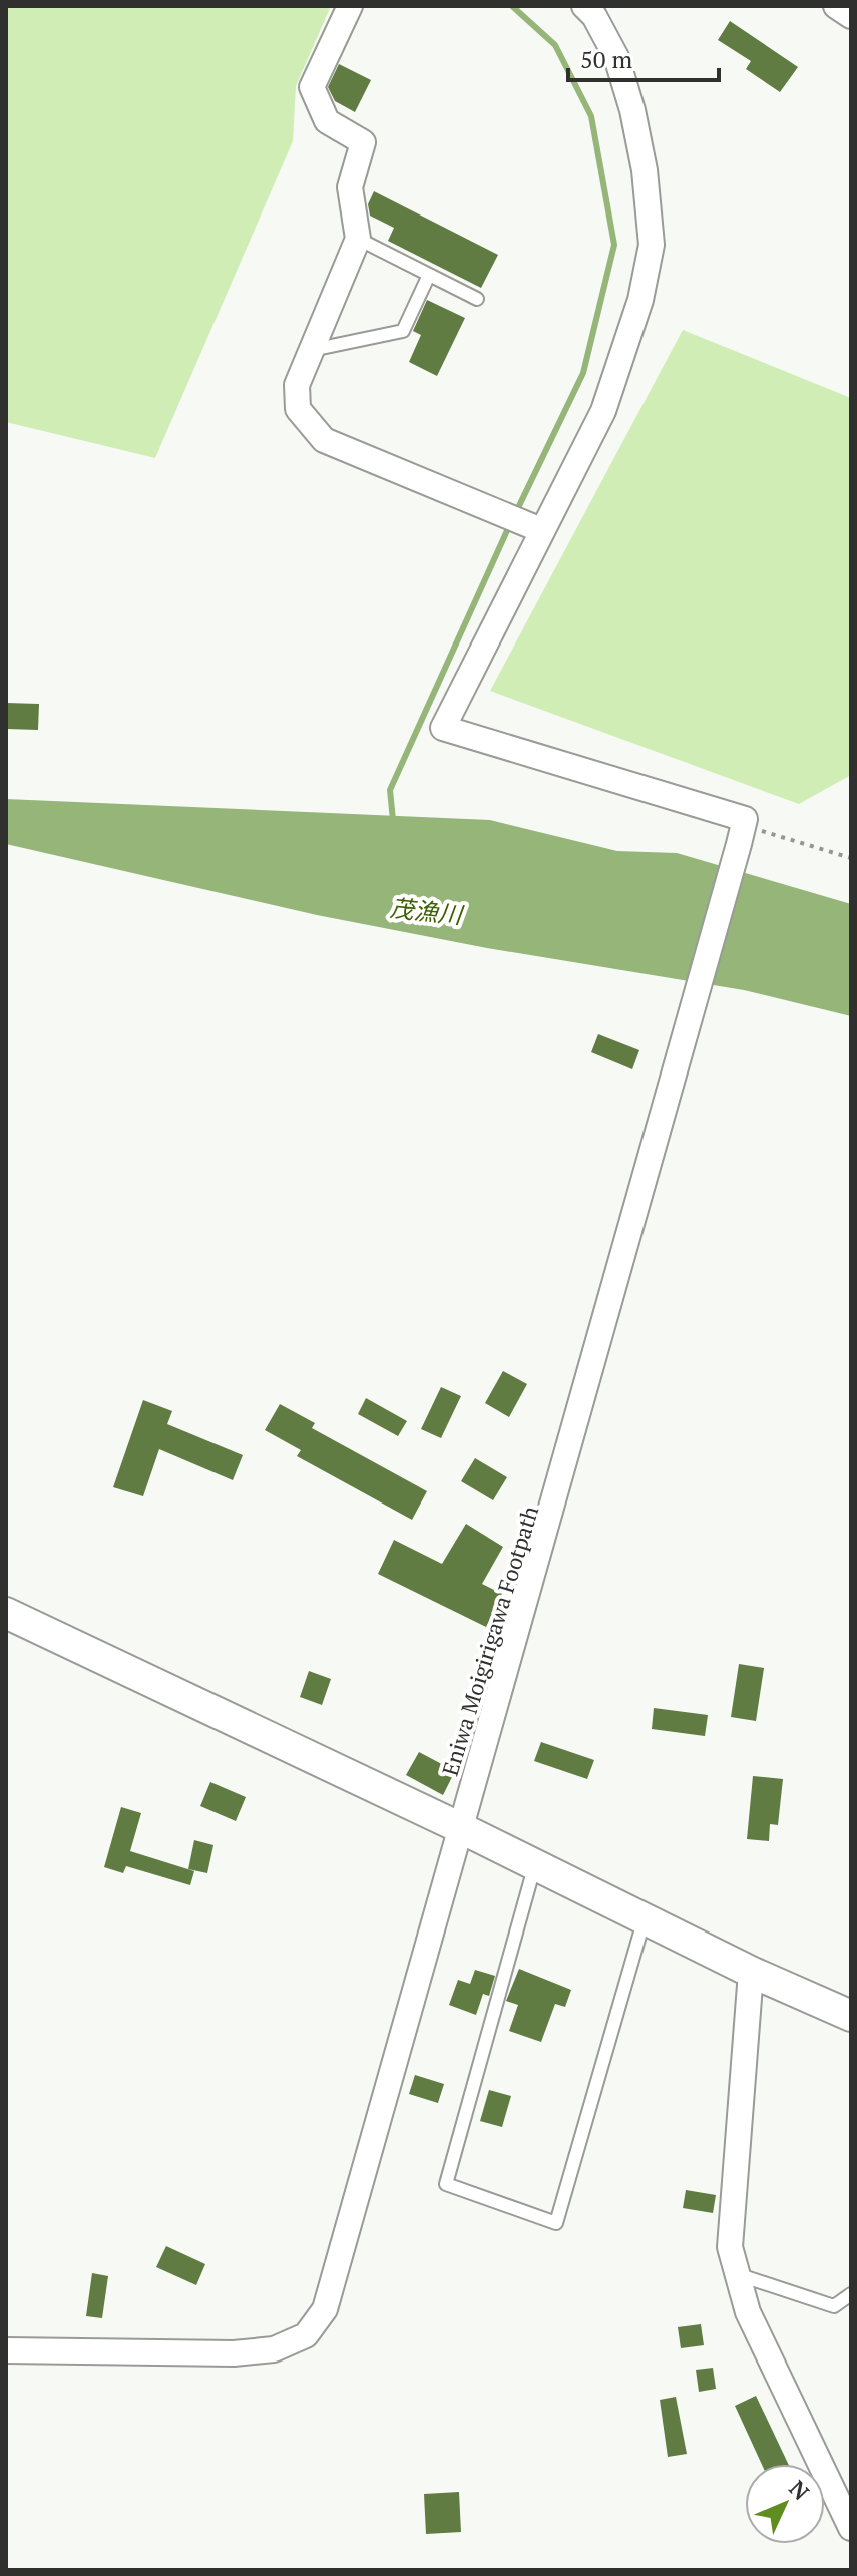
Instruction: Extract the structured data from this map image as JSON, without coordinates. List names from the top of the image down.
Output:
{
  "water": ["茂漁川"],
  "scale_bar": "50 m",
  "north": "top right"
}
